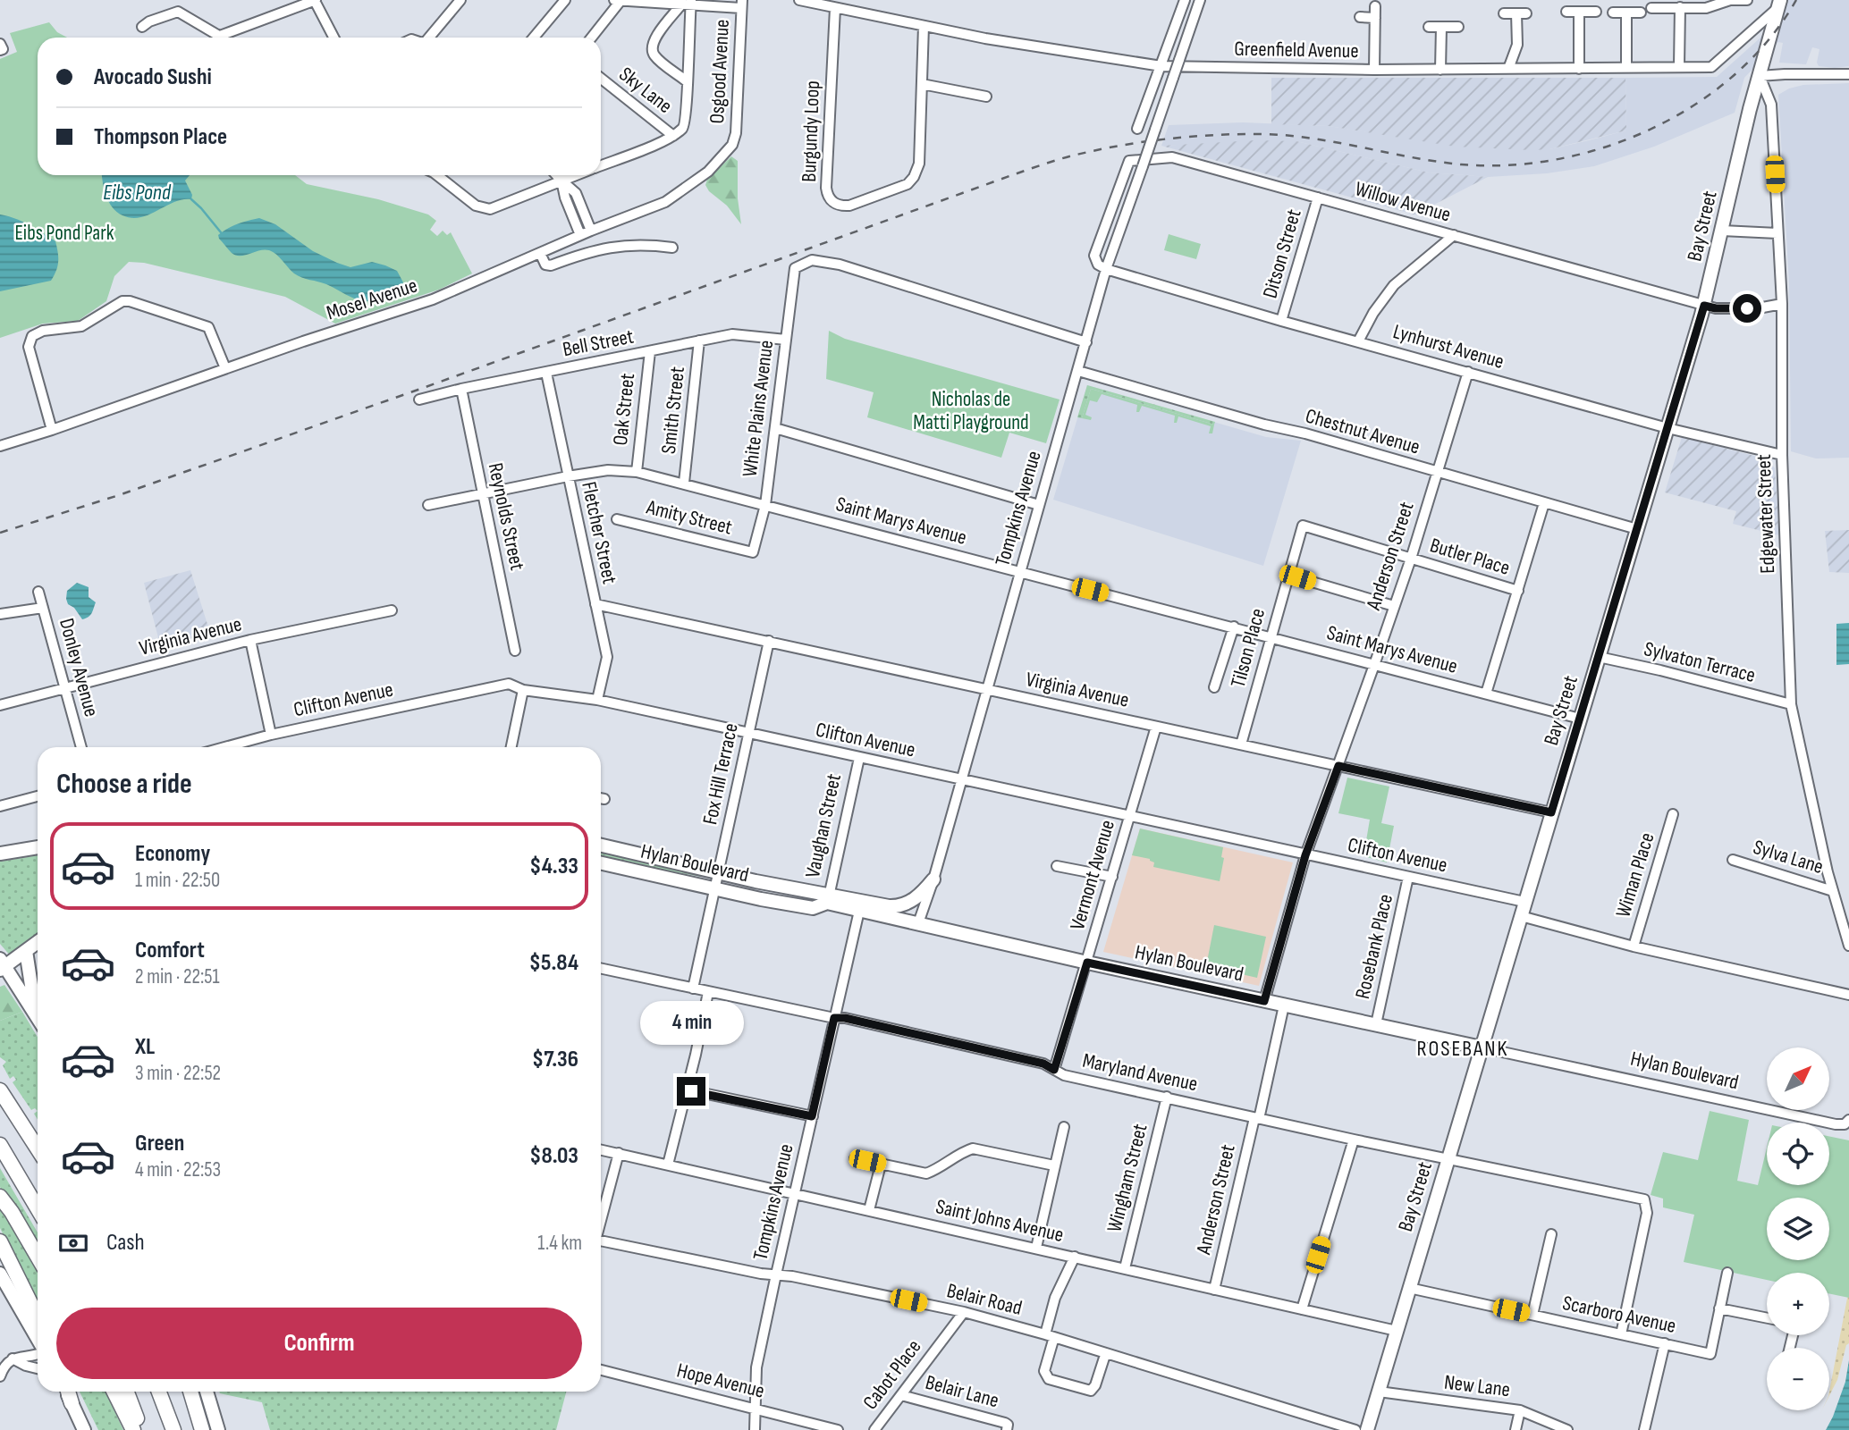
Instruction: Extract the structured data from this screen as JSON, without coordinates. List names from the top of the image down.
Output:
{
  "streets": {
    "main road": ["Bay Street", "Hylan Boulevard"],
    "street": [
      "Greenfield Avenue",
      "Osgood Avenue",
      "Sky Lane",
      "Burgundy Loop",
      "Willow Avenue",
      "Ditson Street",
      "Mosel Avenue",
      "Bell Street",
      "Lynhurst Avenue",
      "White Plains Avenue",
      "Oak Street",
      "Smith Street",
      "Chestnut Avenue",
      "Tompkins Avenue",
      "Edgewater Street",
      "Reynolds Street",
      "Amity Street",
      "Saint Marys Avenue",
      "Fletcher Street",
      "Anderson Street",
      "Butler Place",
      "Virginia Avenue",
      "Tilson Place",
      "Sylvaton Terrace",
      "Donley Avenue",
      "Clifton Avenue",
      "Fox Hill Terrace",
      "Vaughan Street",
      "Sylva Lane",
      "Vermont Avenue",
      "Wiman Place",
      "Rosebank Place",
      "Maryland Avenue",
      "Wingham Street",
      "Saint Johns Avenue",
      "Belair Road",
      "Scarboro Avenue",
      "Cabot Place",
      "Hope Avenue",
      "New Lane",
      "Belair Lane"
    ]
  },
  "crossings": [
    ["Greenfield Avenue", "Burgundy Loop"],
    ["Greenfield Avenue", "Bay Street"],
    ["Osgood Avenue", "Mosel Avenue"],
    ["Willow Avenue", "Bay Street"],
    ["Willow Avenue", "Ditson Street"],
    ["Willow Avenue", "Lynhurst Avenue"],
    ["Willow Avenue", "Tompkins Avenue"],
    ["Willow Avenue", "Edgewater Street"],
    ["Bay Street", "Lynhurst Avenue"],
    ["Bay Street", "Chestnut Avenue"],
    ["Bay Street", "Edgewater Street"],
    ["Bay Street", "Saint Marys Avenue"],
    ["Bay Street", "Virginia Avenue"],
    ["Bay Street", "Sylvaton Terrace"],
    ["Bay Street", "Clifton Avenue"],
    ["Bay Street", "Hylan Boulevard"],
    ["Bay Street", "Maryland Avenue"],
    ["Bay Street", "Saint Johns Avenue"],
    ["Bay Street", "Scarboro Avenue"],
    ["Bay Street", "New Lane"],
    ["Ditson Street", "Lynhurst Avenue"],
    ["Bell Street", "White Plains Avenue"],
    ["Bell Street", "Oak Street"],
    ["Bell Street", "Smith Street"],
    ["Bell Street", "Reynolds Street"],
    ["Bell Street", "Fletcher Street"],
    ["Lynhurst Avenue", "Tompkins Avenue"],
    ["Lynhurst Avenue", "Edgewater Street"],
    ["Lynhurst Avenue", "Anderson Street"],
    ["White Plains Avenue", "Tompkins Avenue"],
    ["White Plains Avenue", "Amity Street"],
    ["White Plains Avenue", "Saint Marys Avenue"],
    ["Oak Street", "Saint Marys Avenue"],
    ["Smith Street", "Saint Marys Avenue"],
    ["Chestnut Avenue", "Tompkins Avenue"],
    ["Chestnut Avenue", "Anderson Street"],
    ["Tompkins Avenue", "Saint Marys Avenue"],
    ["Tompkins Avenue", "Virginia Avenue"],
    ["Tompkins Avenue", "Clifton Avenue"],
    ["Tompkins Avenue", "Hylan Boulevard"],
    ["Tompkins Avenue", "Maryland Avenue"],
    ["Tompkins Avenue", "Saint Johns Avenue"],
    ["Tompkins Avenue", "Belair Road"],
    ["Tompkins Avenue", "Hope Avenue"],
    ["Edgewater Street", "Sylvaton Terrace"],
    ["Edgewater Street", "Sylva Lane"],
    ["Reynolds Street", "Saint Marys Avenue"],
    ["Saint Marys Avenue", "Fletcher Street"],
    ["Saint Marys Avenue", "Anderson Street"],
    ["Saint Marys Avenue", "Tilson Place"],
    ["Fletcher Street", "Virginia Avenue"],
    ["Fletcher Street", "Clifton Avenue"],
    ["Anderson Street", "Butler Place"],
    ["Anderson Street", "Virginia Avenue"],
    ["Anderson Street", "Clifton Avenue"],
    ["Anderson Street", "Hylan Boulevard"],
    ["Anderson Street", "Maryland Avenue"],
    ["Anderson Street", "Saint Johns Avenue"],
    ["Butler Place", "Tilson Place"],
    ["Virginia Avenue", "Tilson Place"],
    ["Virginia Avenue", "Donley Avenue"],
    ["Virginia Avenue", "Fox Hill Terrace"],
    ["Virginia Avenue", "Vermont Avenue"],
    ["Clifton Avenue", "Fox Hill Terrace"],
    ["Clifton Avenue", "Vaughan Street"],
    ["Clifton Avenue", "Vermont Avenue"],
    ["Clifton Avenue", "Rosebank Place"],
    ["Fox Hill Terrace", "Hylan Boulevard"],
    ["Fox Hill Terrace", "Maryland Avenue"],
    ["Vaughan Street", "Hylan Boulevard"],
    ["Hylan Boulevard", "Vermont Avenue"],
    ["Hylan Boulevard", "Rosebank Place"],
    ["Vermont Avenue", "Maryland Avenue"],
    ["Maryland Avenue", "Wingham Street"],
    ["Maryland Avenue", "Scarboro Avenue"],
    ["Wingham Street", "Saint Johns Avenue"],
    ["Belair Road", "Cabot Place"],
    ["Cabot Place", "Belair Lane"]
  ],
  "districts": ["ROSEBANK"],
  "water": ["Eibs Pond"],
  "parks": ["Eibs Pond Park", "Nicholas de Matti Playground"],
  "north": "top right",
  "page": {
    "banner": ["Avocado Sushi", "Thompson Place"],
    "heading": "Choose a ride",
    "list": [
      {
        "name": "Economy",
        "note": "1 min · 22:50",
        "value": "$4.33"
      },
      {
        "name": "Comfort",
        "note": "2 min · 22:51",
        "value": "$5.84"
      },
      {
        "name": "XL",
        "note": "3 min · 22:52",
        "value": "$7.36"
      },
      {
        "name": "Green",
        "note": "4 min · 22:53",
        "value": "$8.03"
      }
    ],
    "bubble": "4 min",
    "map_buttons": ["+", "−"],
    "pay": ["Cash", "1.4 km"],
    "buttons": "Confirm"
  }
}
